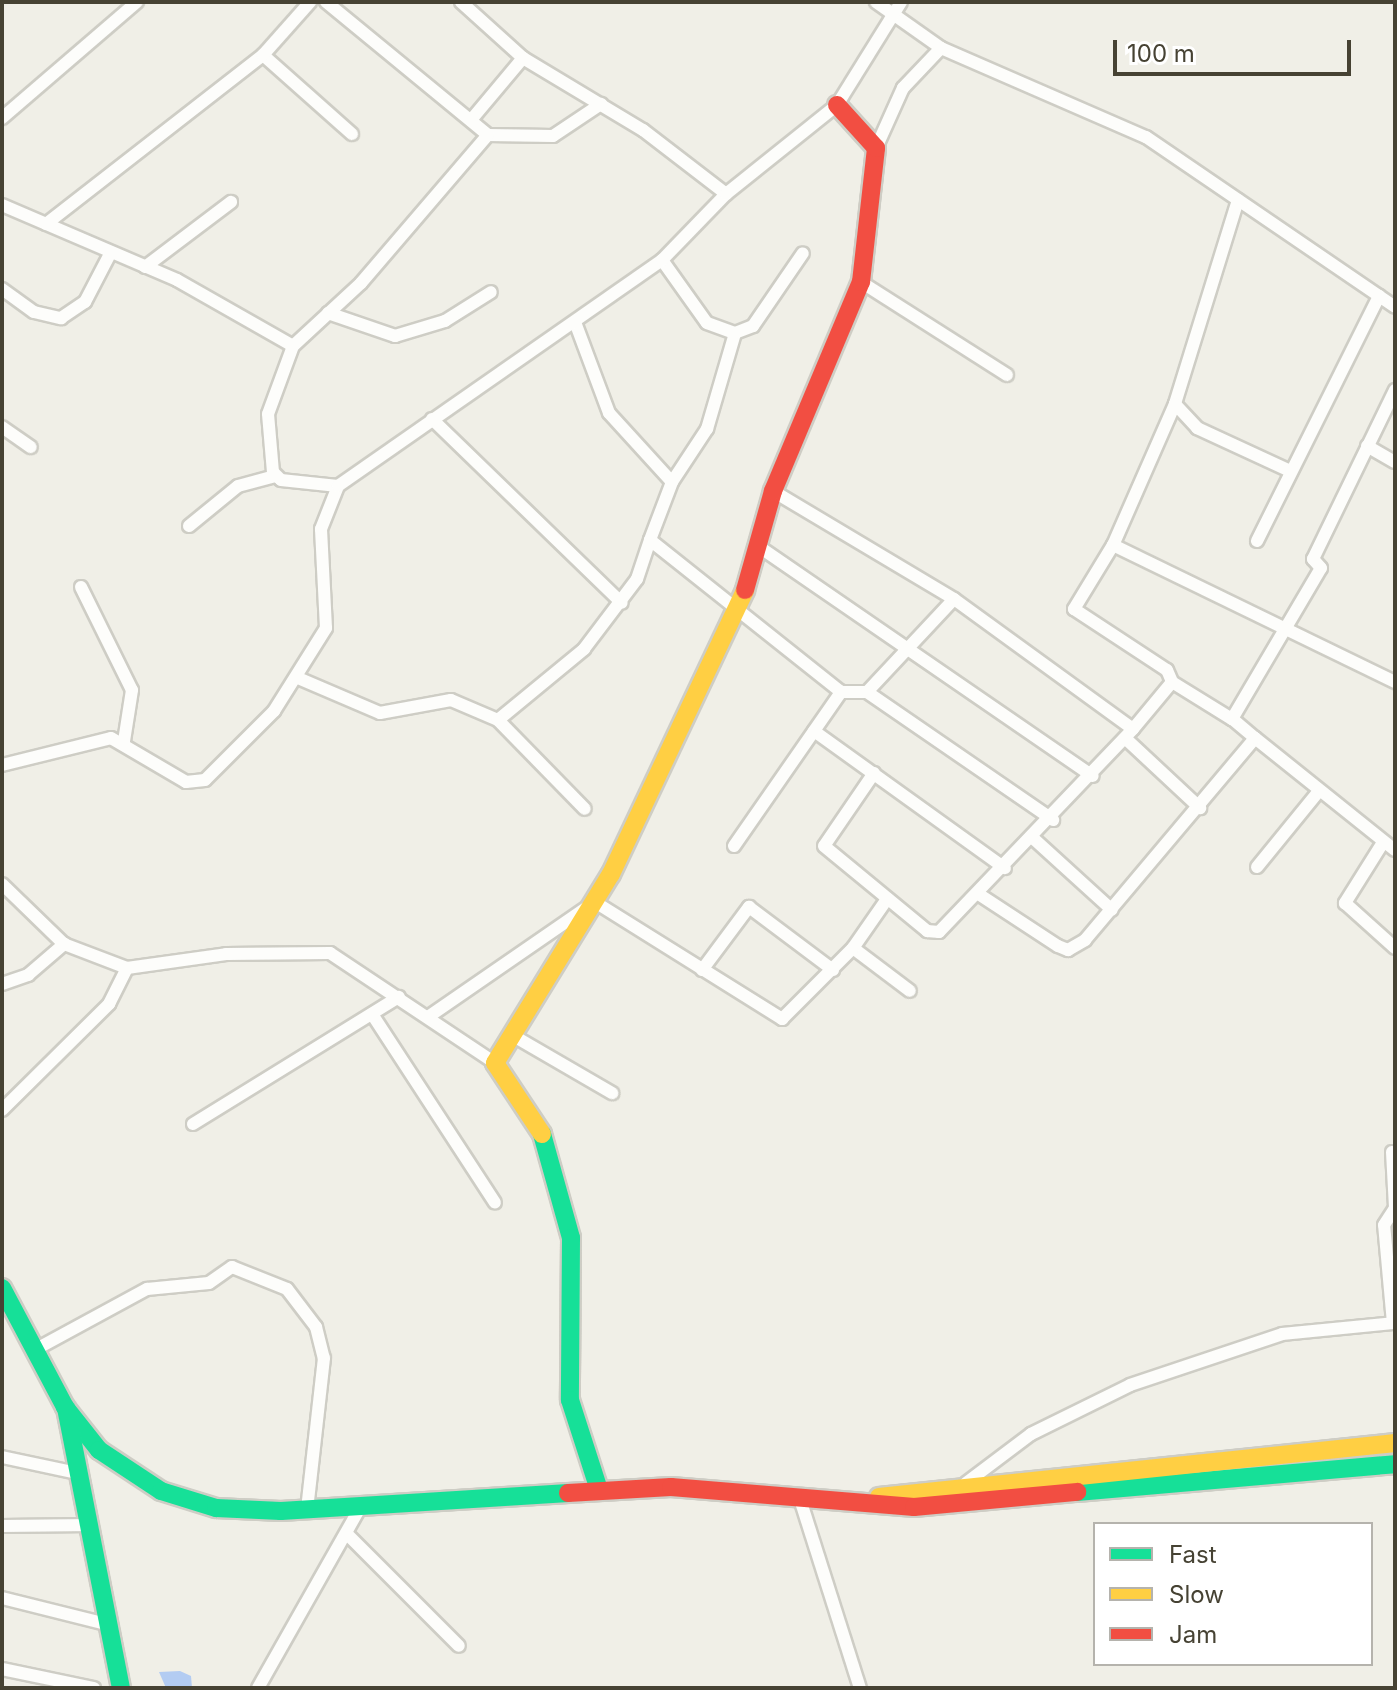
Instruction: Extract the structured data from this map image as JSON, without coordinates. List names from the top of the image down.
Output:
{
  "legend": ["Fast", "Slow", "Jam"],
  "scale_bar": "100 m"
}
